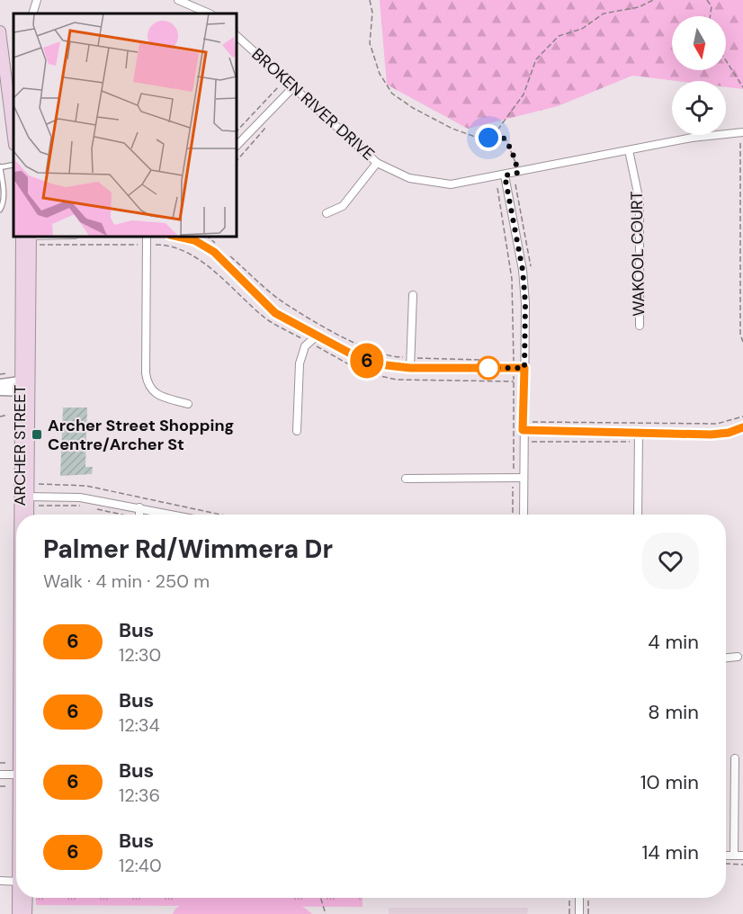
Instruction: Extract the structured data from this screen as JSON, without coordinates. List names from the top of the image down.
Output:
{
  "streets": {
    "main road": ["ARCHER STREET"],
    "street": ["BROKEN RIVER DRIVE", "WAKOOL COURT"]
  },
  "crossings": [
    ["BROKEN RIVER DRIVE", "WAKOOL COURT"]
  ],
  "places": {
    "transit": ["Archer Street Shopping Centre/Archer St"]
  },
  "lines": ["bus line 6"],
  "north": "bottom",
  "page": {
    "on_map": "6",
    "heading": ["Palmer Rd/Wimmera Dr", "Walk · 4 min · 250 m"],
    "list": [
      {
        "mark": "6",
        "name": "Bus",
        "note": "12:30",
        "value": "4 min"
      },
      {
        "mark": "6",
        "name": "Bus",
        "note": "12:34",
        "value": "8 min"
      },
      {
        "mark": "6",
        "name": "Bus",
        "note": "12:36",
        "value": "10 min"
      },
      {
        "mark": "6",
        "name": "Bus",
        "note": "12:40",
        "value": "14 min"
      }
    ]
  }
}
